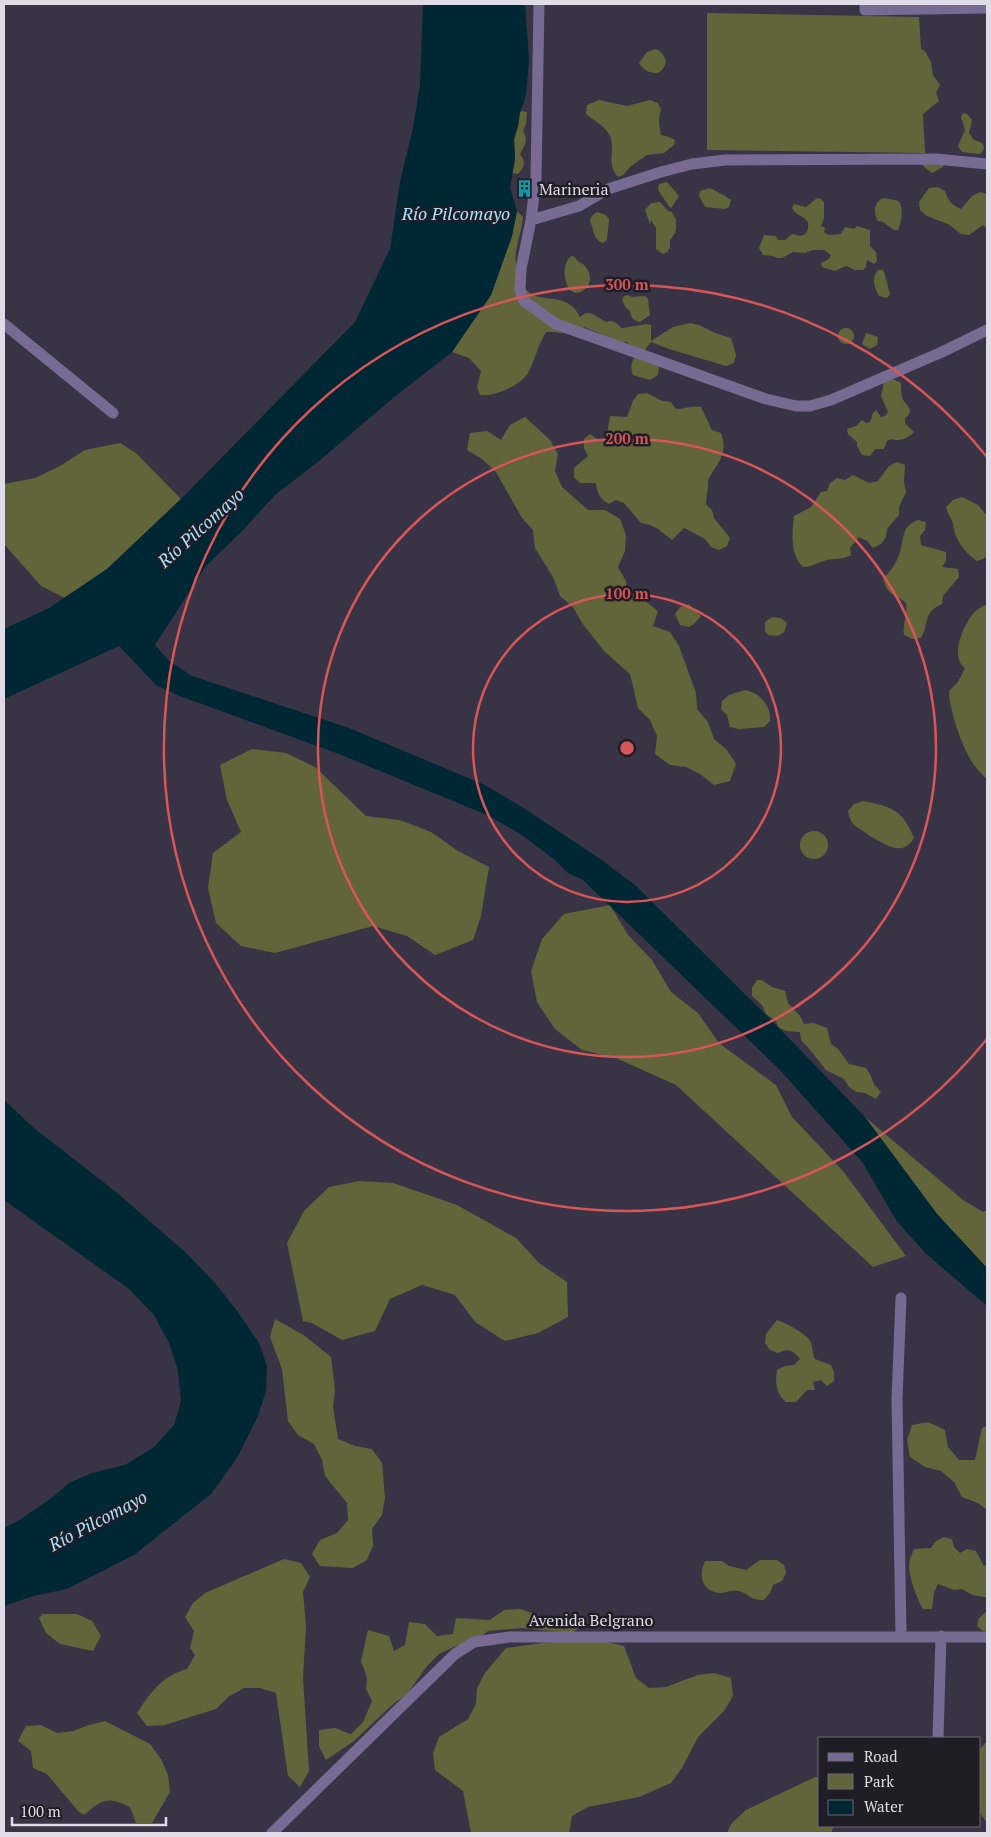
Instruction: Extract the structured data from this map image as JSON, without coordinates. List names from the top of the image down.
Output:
{
  "streets": {
    "street": ["Avenida Belgrano"]
  },
  "water": ["Río Pilcomayo"],
  "places": {
    "building": ["Marineria"]
  },
  "legend": ["Road", "Park", "Water"],
  "scale_bar": "100 m",
  "rings": ["300 m", "200 m", "100 m"]
}
